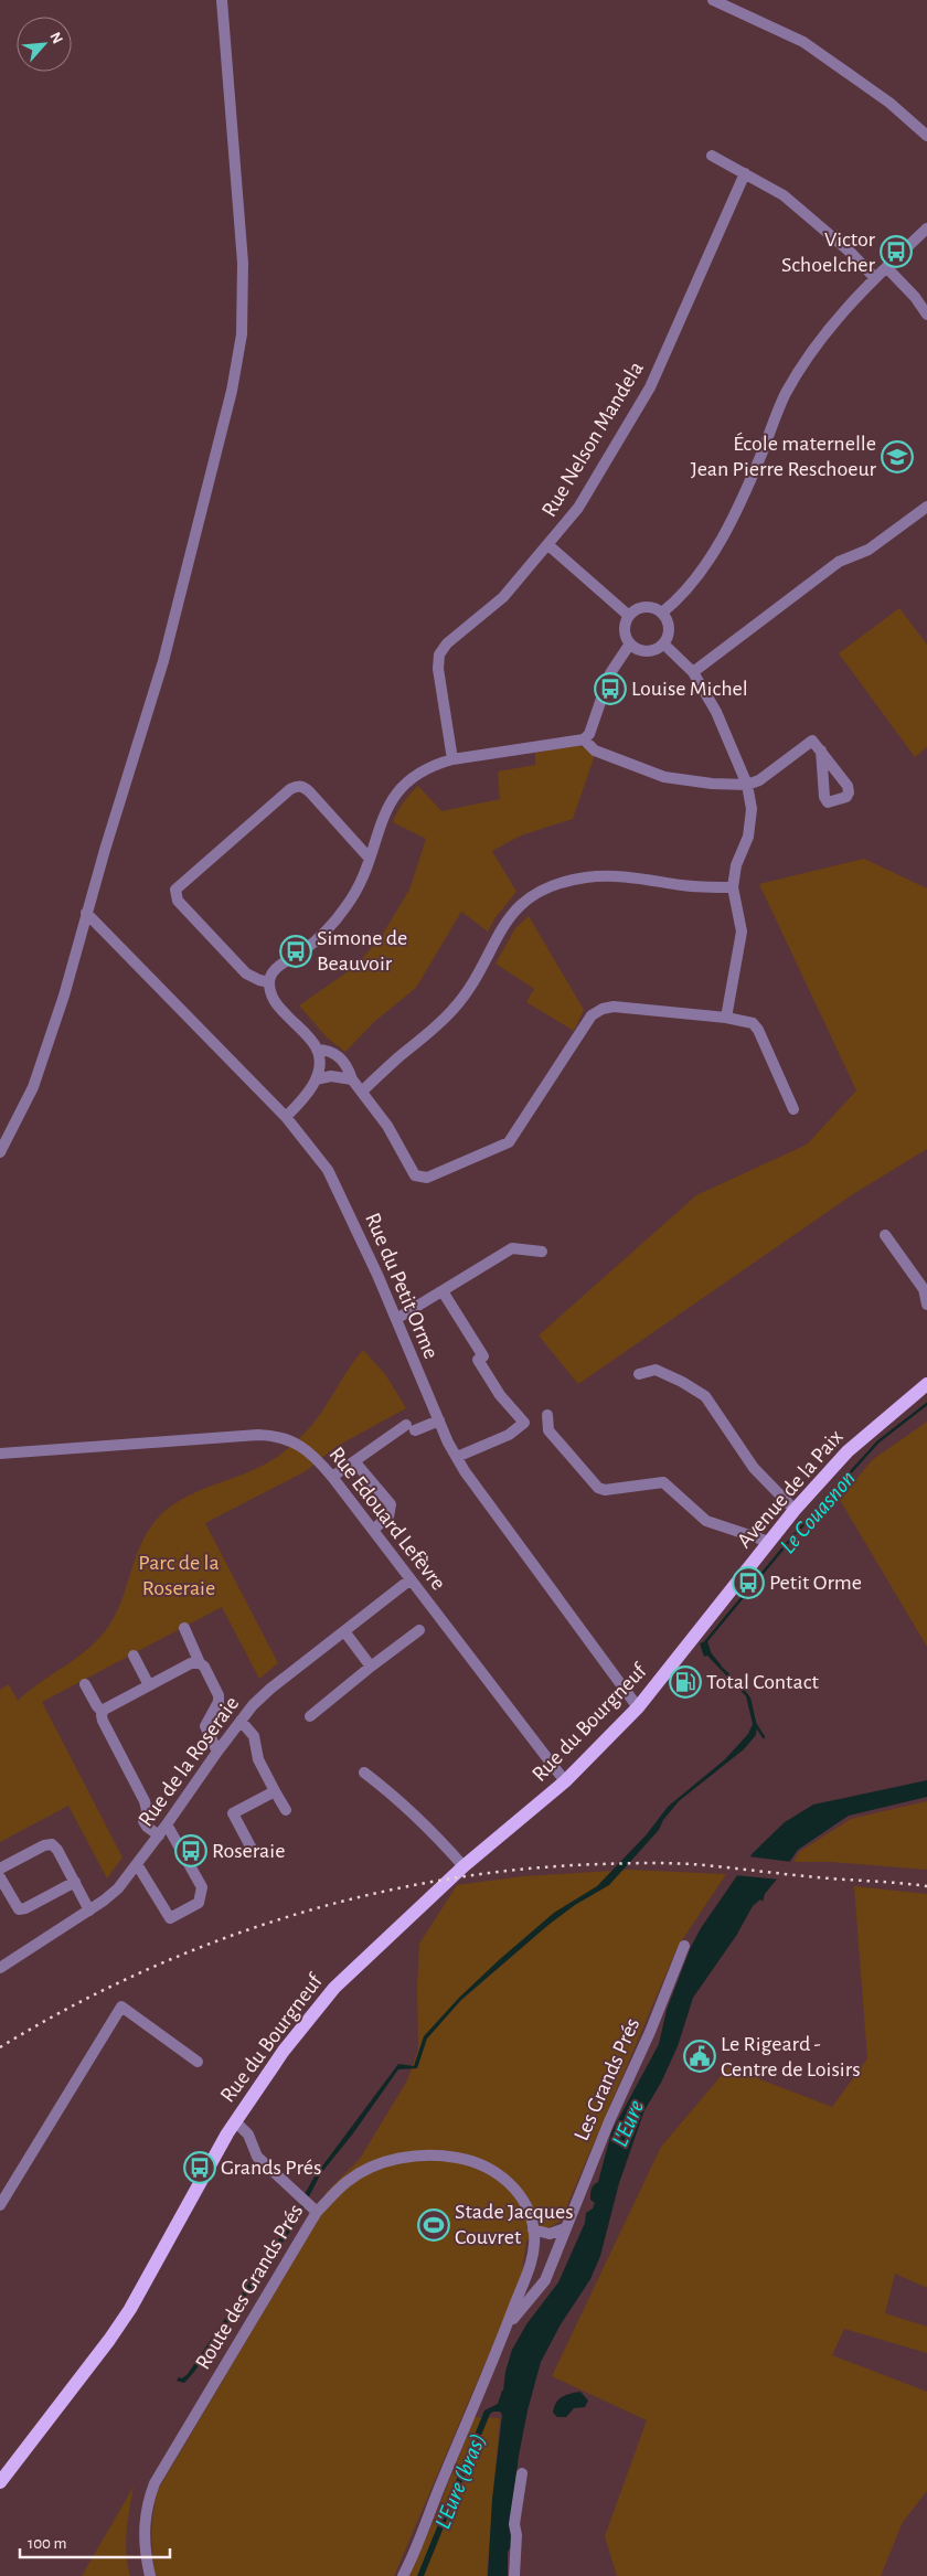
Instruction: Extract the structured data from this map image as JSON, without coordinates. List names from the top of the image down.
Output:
{
  "streets": {
    "main road": ["Avenue de la Paix", "Rue du Bourgneuf"],
    "street": [
      "Rue Nelson Mandela",
      "Rue du Petit Orme",
      "Rue Edouard Lefèvre",
      "Rue de la Roseraie",
      "Les Grands Prés",
      "Route des Grands Prés"
    ]
  },
  "crossings": [
    ["Rue du Petit Orme", "Rue du Bourgneuf"],
    ["Avenue de la Paix", "Rue du Bourgneuf"],
    ["Rue Edouard Lefèvre", "Rue du Bourgneuf"],
    ["Rue Edouard Lefèvre", "Rue de la Roseraie"],
    ["Les Grands Prés", "Route des Grands Prés"]
  ],
  "water": ["Le Couasnon", "L'Eure", "L'Eure (bras)"],
  "parks": ["Parc de la Roseraie"],
  "places": {
    "bus stop": [
      "Victor Schoelcher",
      "Louise Michel",
      "Simone de Beauvoir",
      "Petit Orme",
      "Roseraie",
      "Grands Prés"
    ],
    "school or university": ["École maternelle Jean Pierre Reschoeur"],
    "fuel station": ["Total Contact"],
    "public building": ["Le Rigeard - Centre de Loisirs"],
    "sports": ["Stade Jacques Couvret"]
  },
  "scale_bar": "100 m",
  "north": "top right"
}
